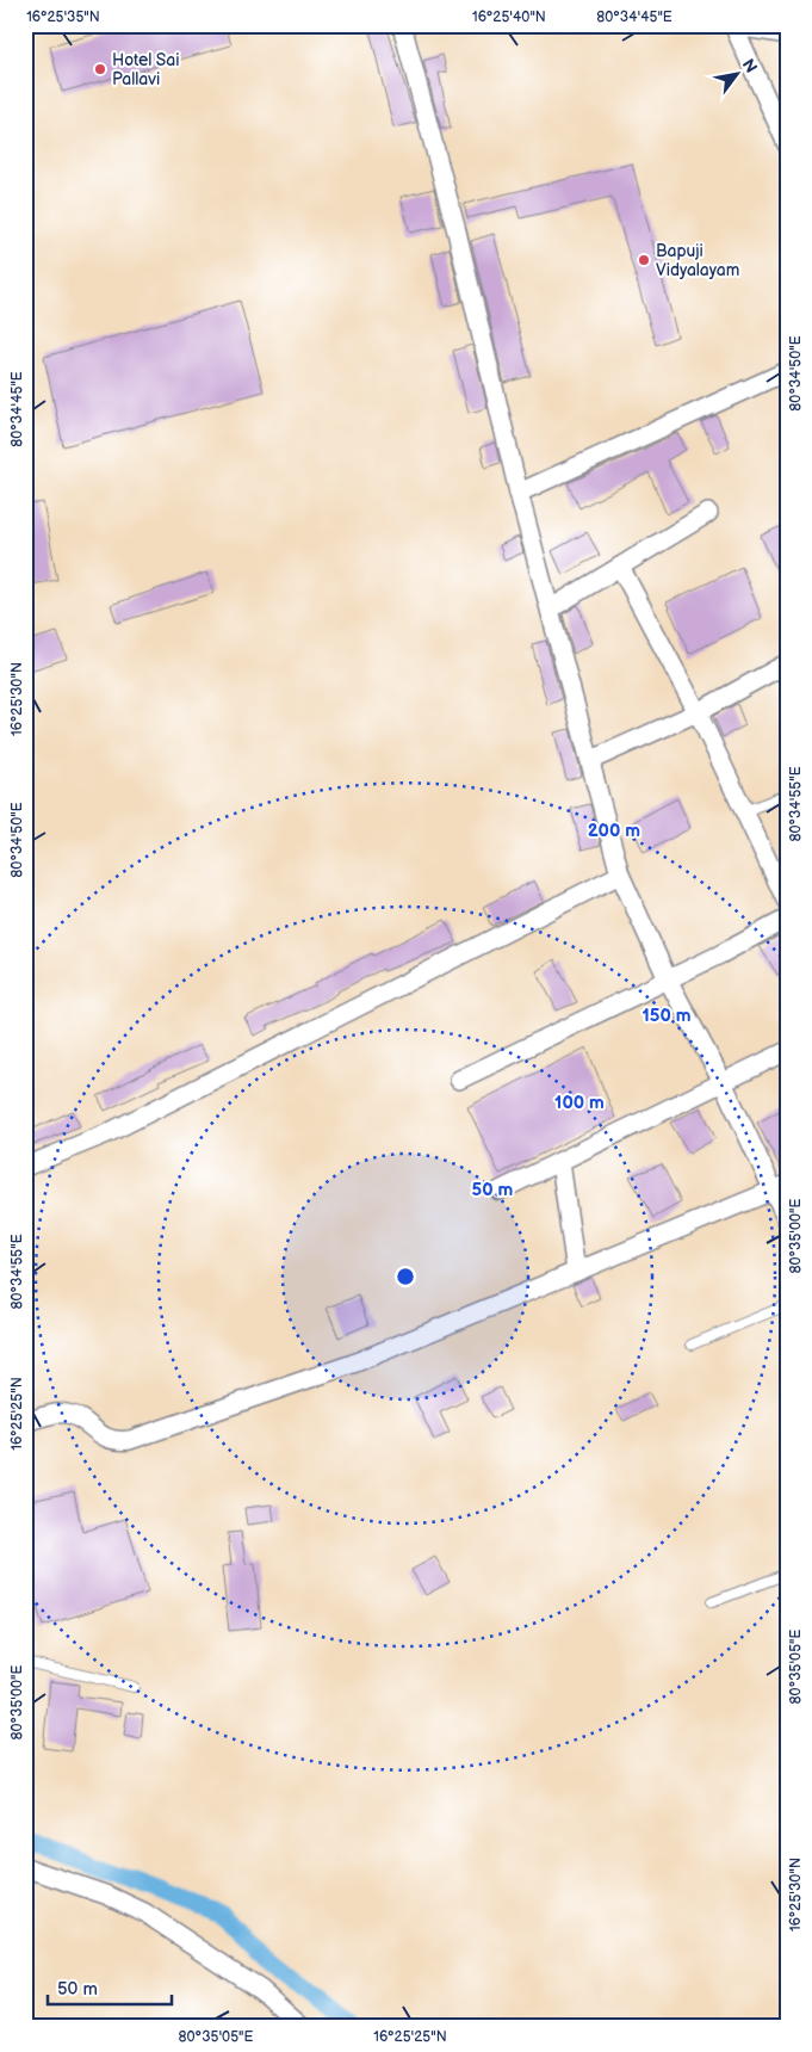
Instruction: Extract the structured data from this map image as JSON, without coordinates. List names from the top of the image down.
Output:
{
  "places": ["Hotel Sai Pallavi", "Bapuji Vidyalayam"],
  "scale_bar": "50 m",
  "north": "top right",
  "coordinates": [
    "16°25'35\"N",
    "16°25'40\"N",
    "80°34'45\"E",
    "80°34'50\"E",
    "16°25'30\"N",
    "80°34'55\"E",
    "80°35'00\"E",
    "16°25'25\"N",
    "80°35'05\"E"
  ],
  "rings": [
    "200 m",
    "150 m",
    "100 m",
    "50 m"
  ]
}
